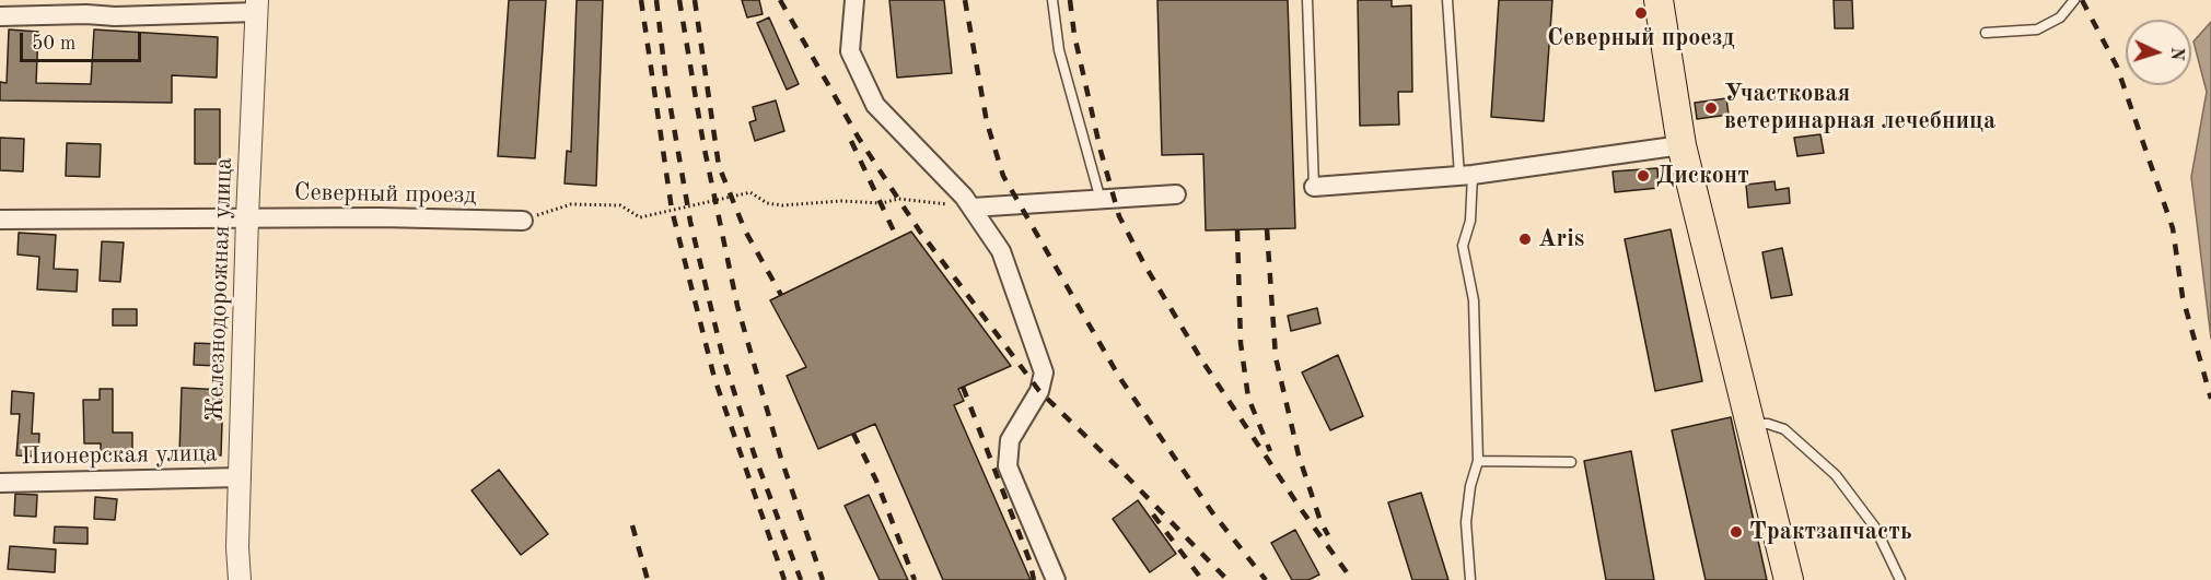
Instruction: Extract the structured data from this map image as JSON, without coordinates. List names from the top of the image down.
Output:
{
  "streets": {
    "street": ["Северный проезд", "Железнодорожная улица", "Пионерская улица"]
  },
  "crossings": [
    ["Северный проезд", "Железнодорожная улица"],
    ["Железнодорожная улица", "Пионерская улица"]
  ],
  "places": [
    "Северный проезд",
    "Участковая ветеринарная лечебница",
    "Дисконт",
    "Aris",
    "Трактзапчасть"
  ],
  "scale_bar": "50 m",
  "north": "right"
}
